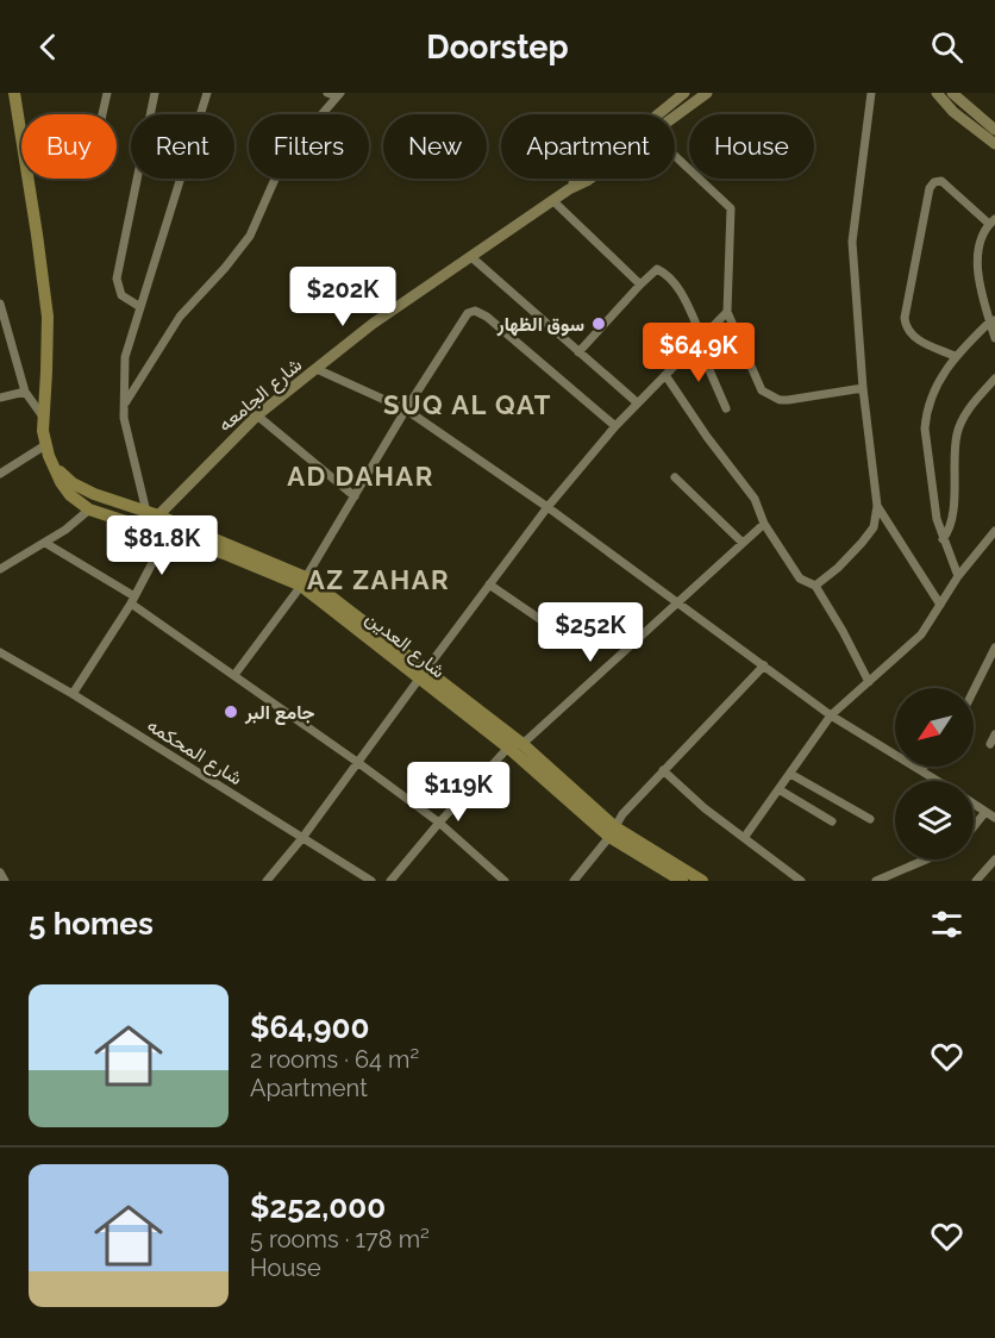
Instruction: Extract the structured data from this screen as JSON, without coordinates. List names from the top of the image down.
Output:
{
  "streets": {
    "main road": ["شارع العدين"],
    "street": ["شارع الجامعه", "شارع المحكمه"]
  },
  "crossings": [
    ["شارع الجامعه", "شارع العدين"]
  ],
  "districts": ["SUQ AL QAT", "AD DAHAR", "AZ ZAHAR"],
  "places": ["سوق الظهار", "جامع البر"],
  "north": "bottom left",
  "page": {
    "header": "Doorstep",
    "chip": [
      "Buy",
      "Rent",
      "Filters",
      "New",
      "Apartment",
      "House"
    ],
    "price": [
      "$202K",
      "$64.9K",
      "$81.8K",
      "$252K",
      "$119K"
    ],
    "heading": "5 homes",
    "list": [
      {
        "name": "$64,900",
        "note": "2 rooms · 64 m² · Apartment"
      },
      {
        "name": "$252,000",
        "note": "5 rooms · 178 m² · House"
      }
    ]
  }
}
